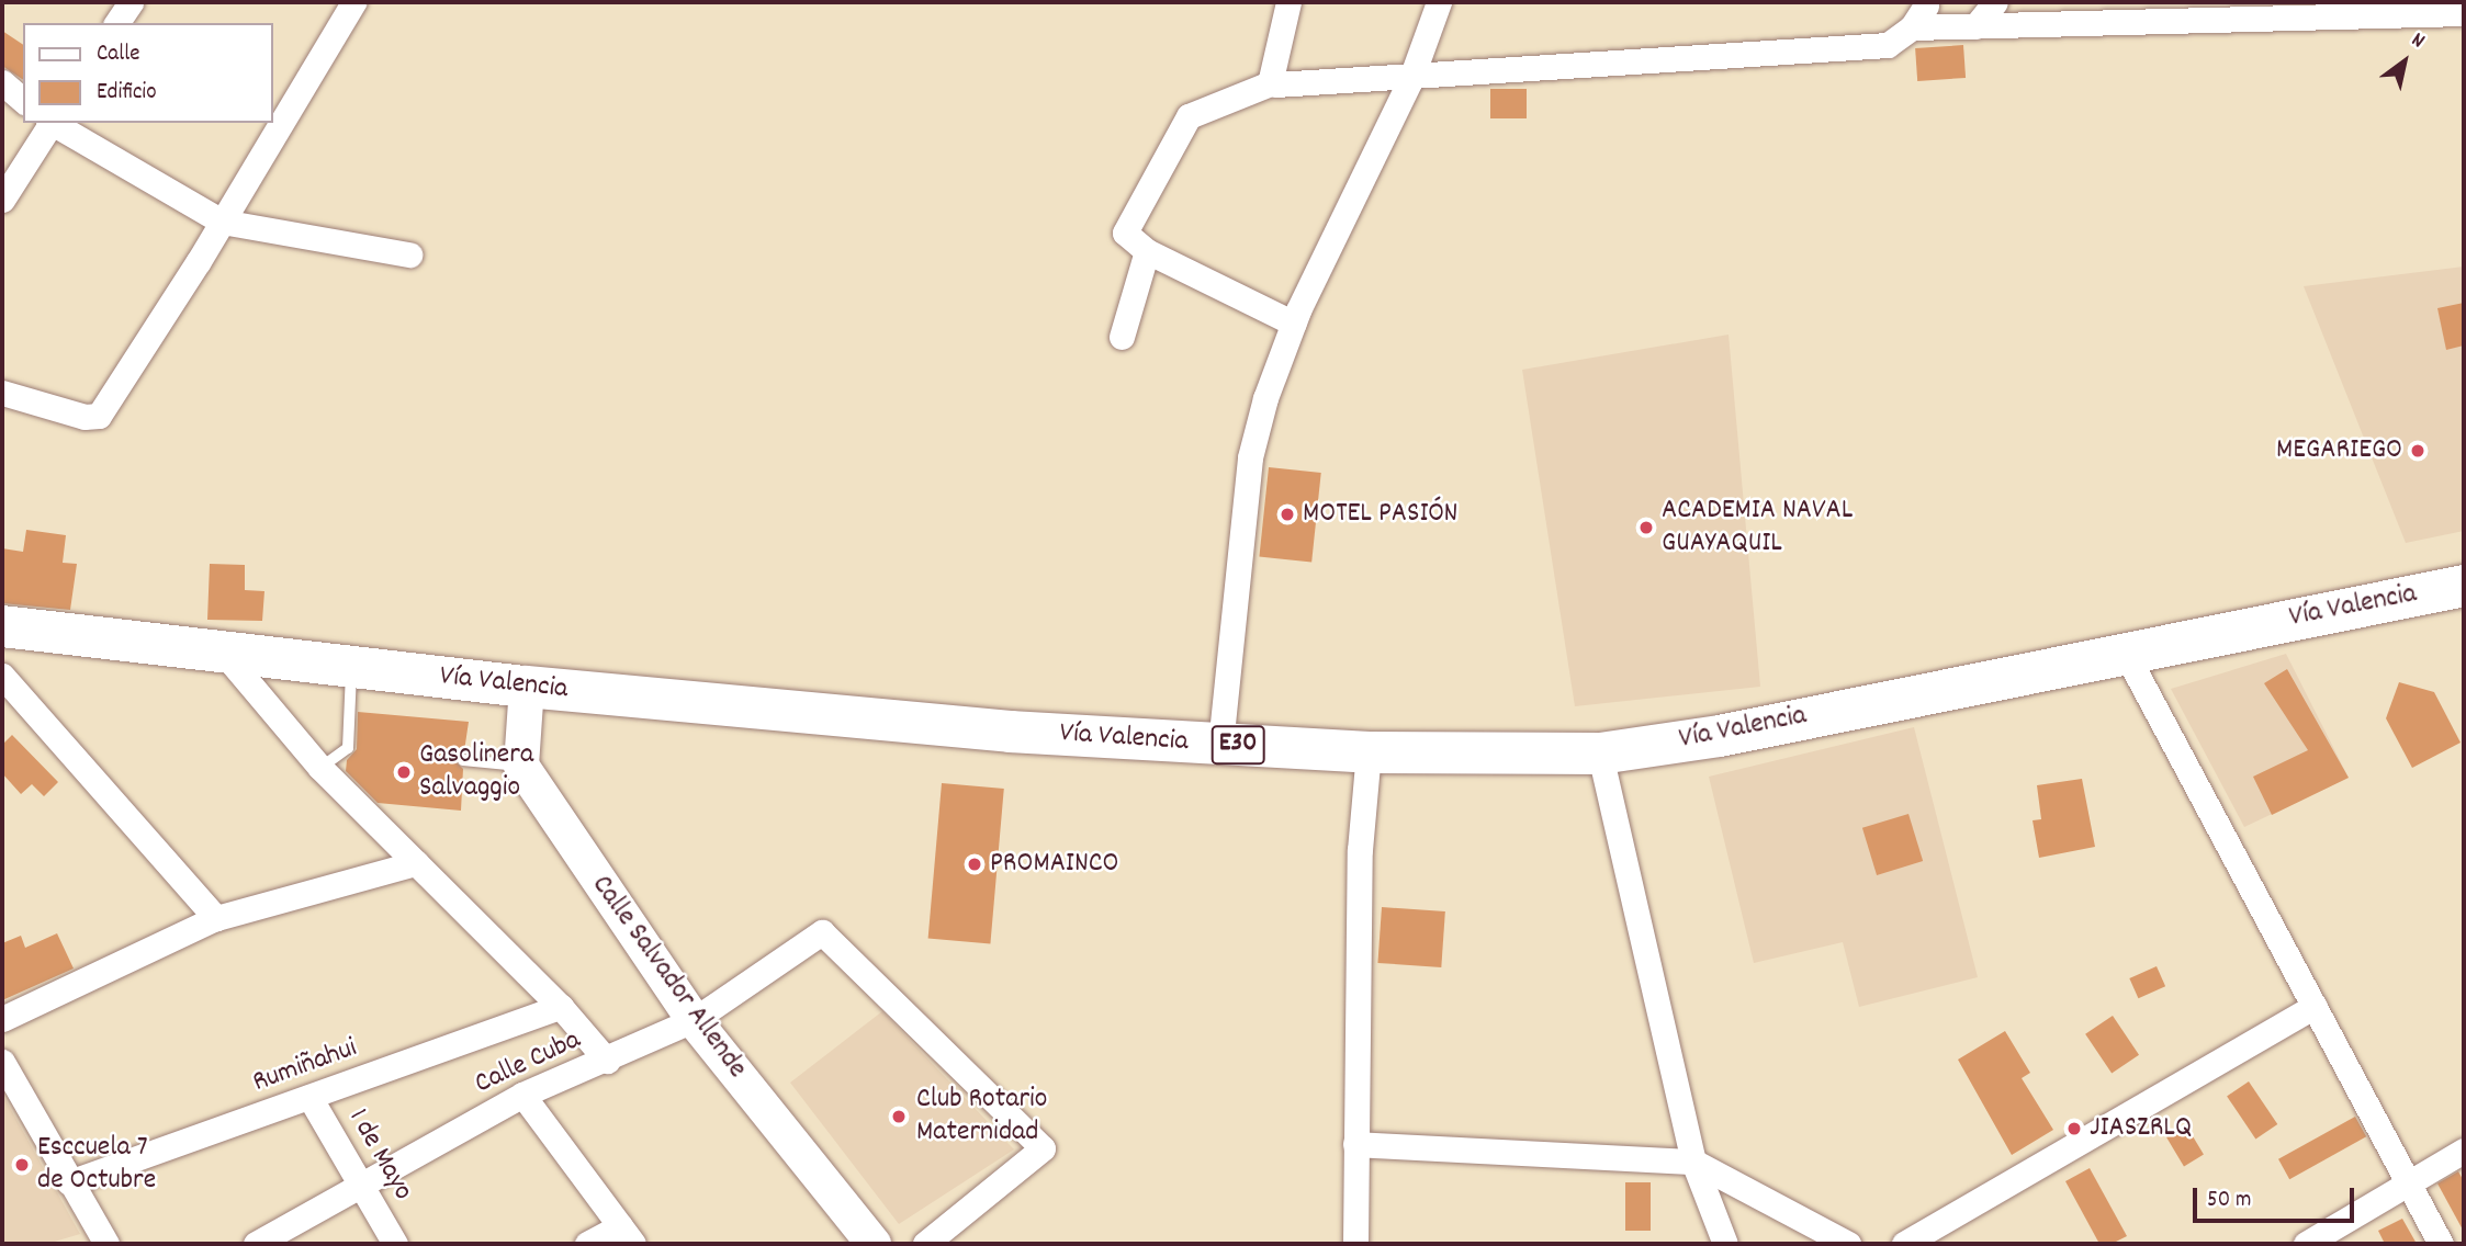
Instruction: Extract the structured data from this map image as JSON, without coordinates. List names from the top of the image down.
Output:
{
  "streets": {
    "highway": ["Vía Valencia", "E30"],
    "street": [
      "Calle Salvador Allende",
      "Calle Cuba",
      "Rumiñahui",
      "1 de Mayo"
    ]
  },
  "crossings": [
    ["Calle Salvador Allende", "Calle Cuba"],
    ["Calle Cuba", "1 de Mayo"],
    ["Rumiñahui", "1 de Mayo"]
  ],
  "places": [
    "MEGARIEGO",
    "MOTEL PASIÓN",
    "ACADEMIA NAVAL GUAYAQUIL",
    "Gasolinera Salvaggio",
    "PROMAINCO",
    "Club Rotario Maternidad",
    "JIASZRLQ",
    "Esccuela 7 de Octubre"
  ],
  "legend": ["Calle", "Edificio"],
  "scale_bar": "50 m",
  "north": "top right"
}
